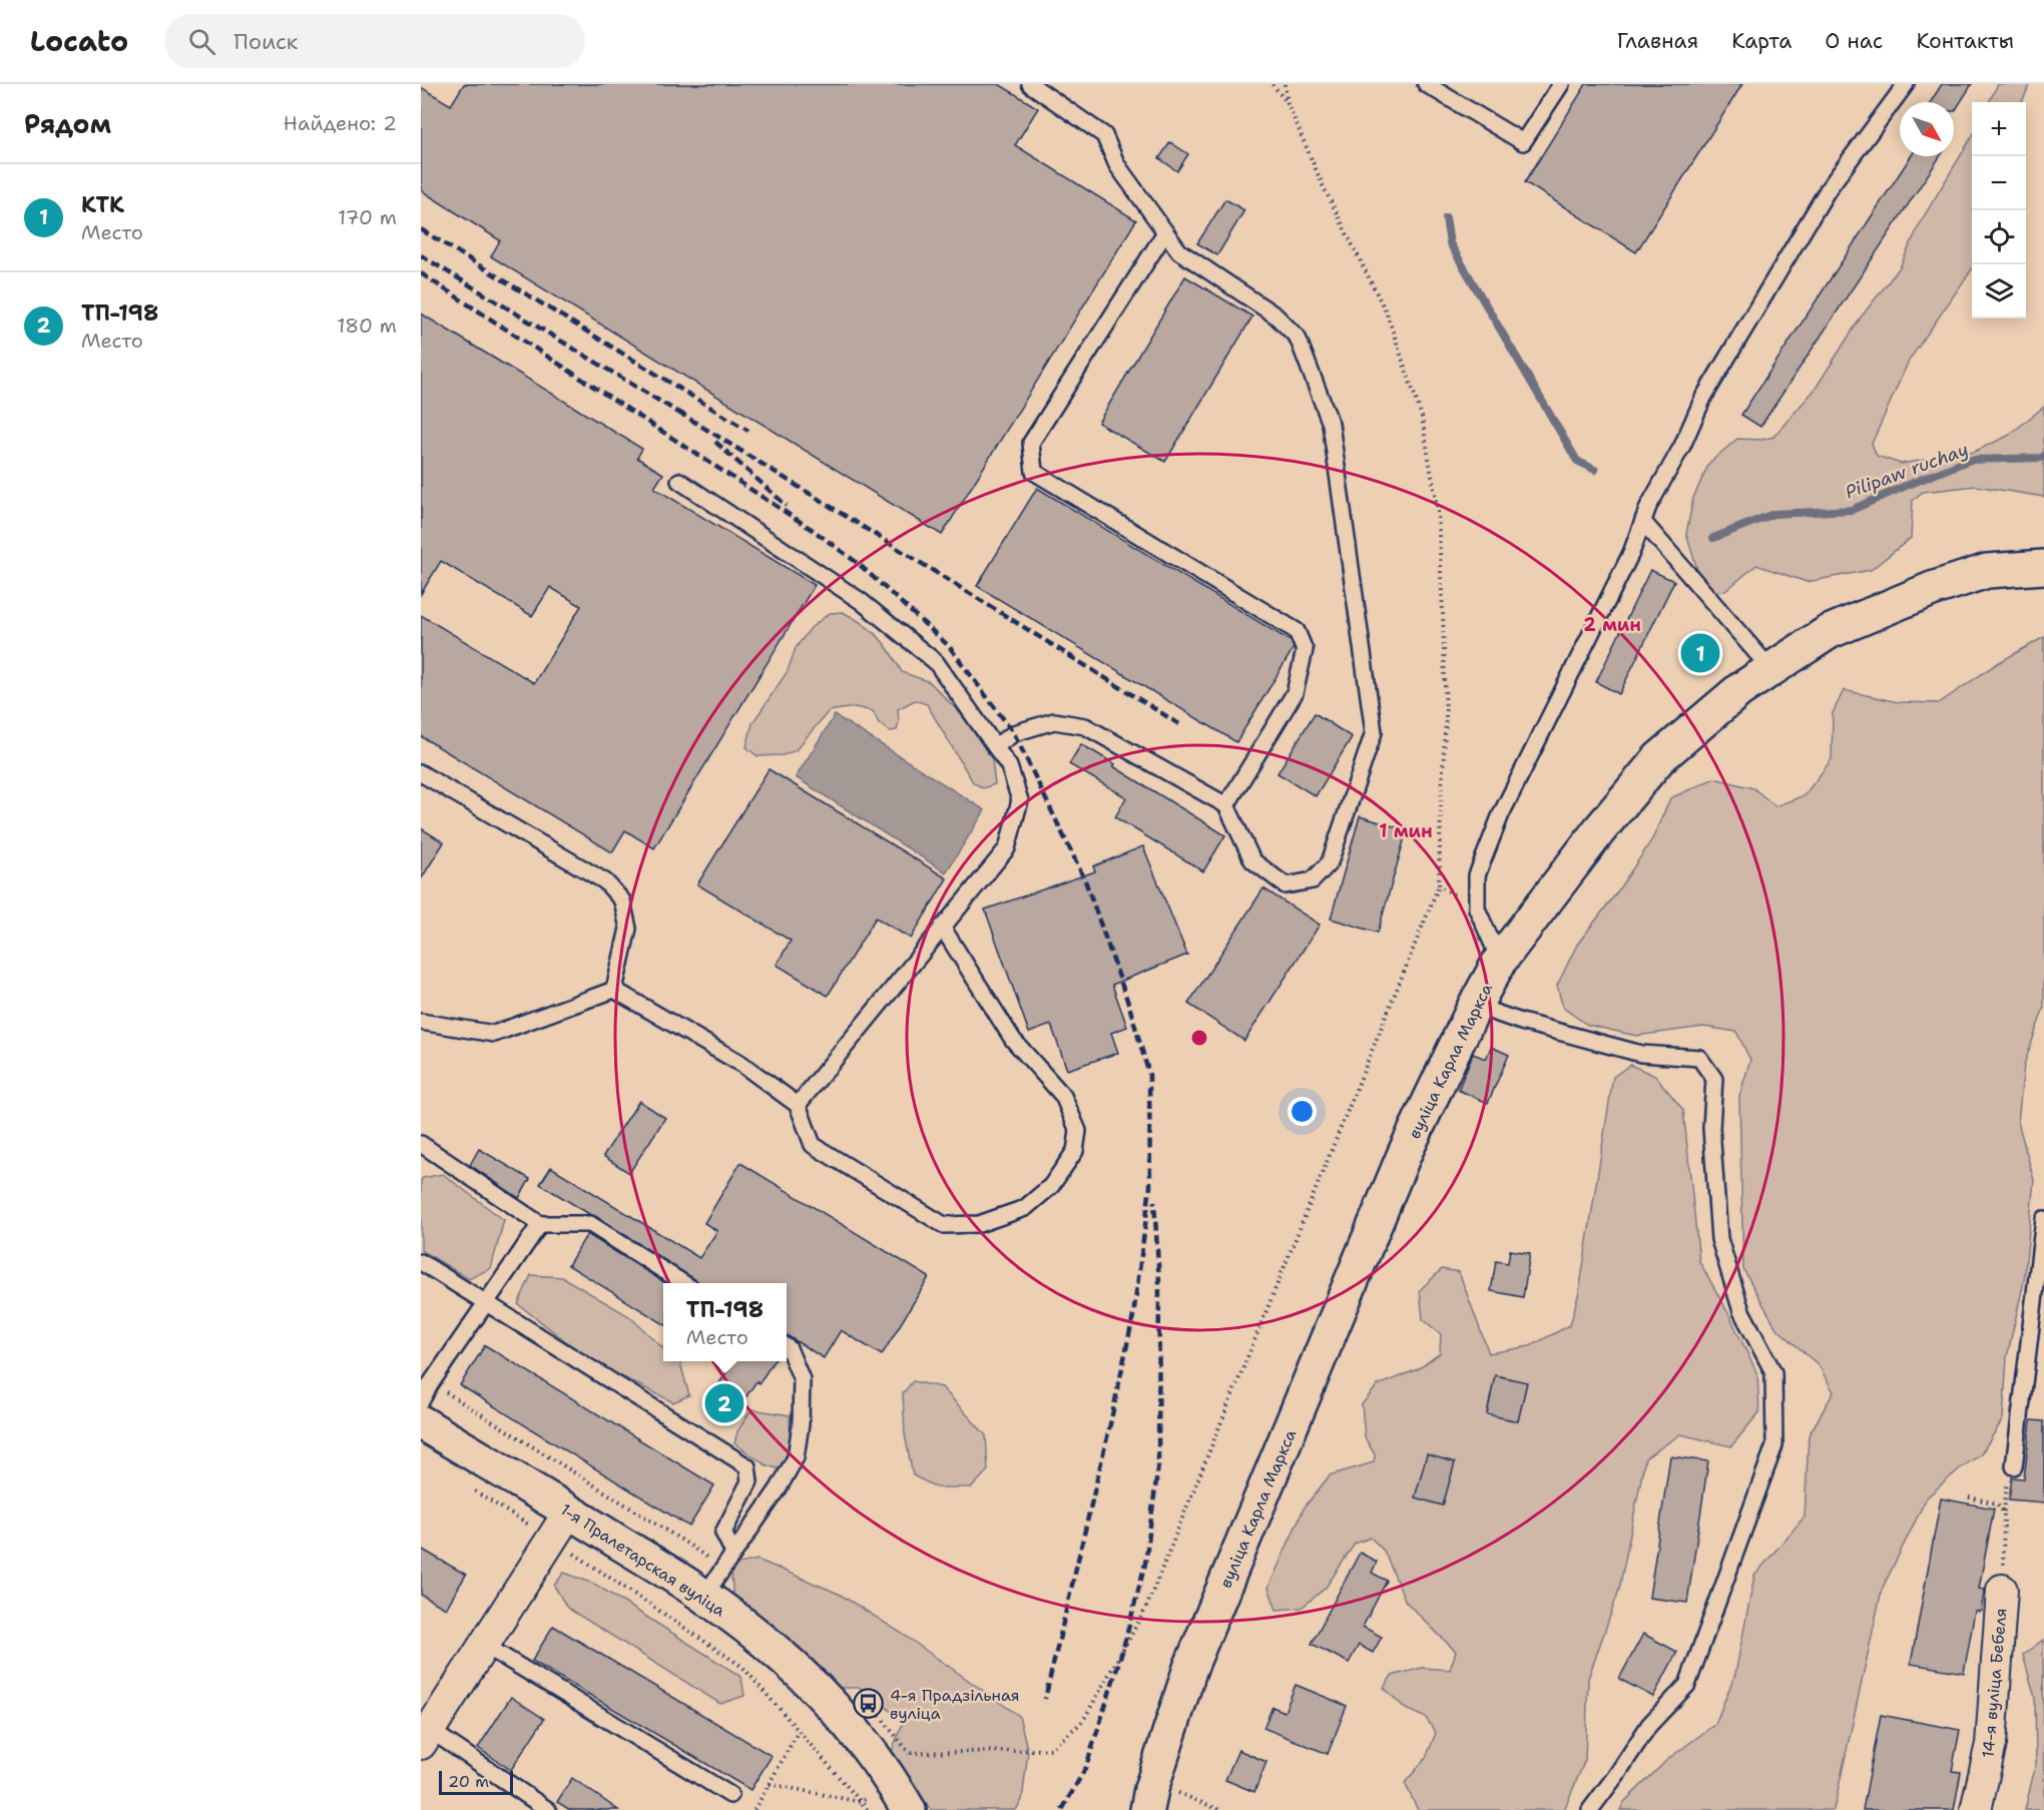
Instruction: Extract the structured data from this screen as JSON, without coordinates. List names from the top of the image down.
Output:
{
  "streets": {
    "main road": ["вуліца Карла Маркса", "1-я Пралетарская вуліца"],
    "street": ["14-я вуліца Бебеля"]
  },
  "water": ["Pilipaw ruchay"],
  "places": {
    "bus stop": ["4-я Прадзільная вуліца"]
  },
  "scale_bar": "20 m",
  "north": "bottom right",
  "page": {
    "header": "Locato",
    "search": "Поиск",
    "nav": [
      "Главная",
      "Карта",
      "О нас",
      "Контакты"
    ],
    "heading": ["Рядом", "Найдено: 2"],
    "map_buttons": ["+", "−"],
    "list": [
      {
        "mark": "1",
        "name": "КТК",
        "note": "Место",
        "value": "170 m"
      },
      {
        "mark": "2",
        "name": "ТП-198",
        "note": "Место",
        "value": "180 m"
      }
    ],
    "pins": ["1", "2"],
    "popup": ["ТП-198", "Место"],
    "scale": "20 m"
  },
  "rings": ["2 мин", "1 мин"]
}
